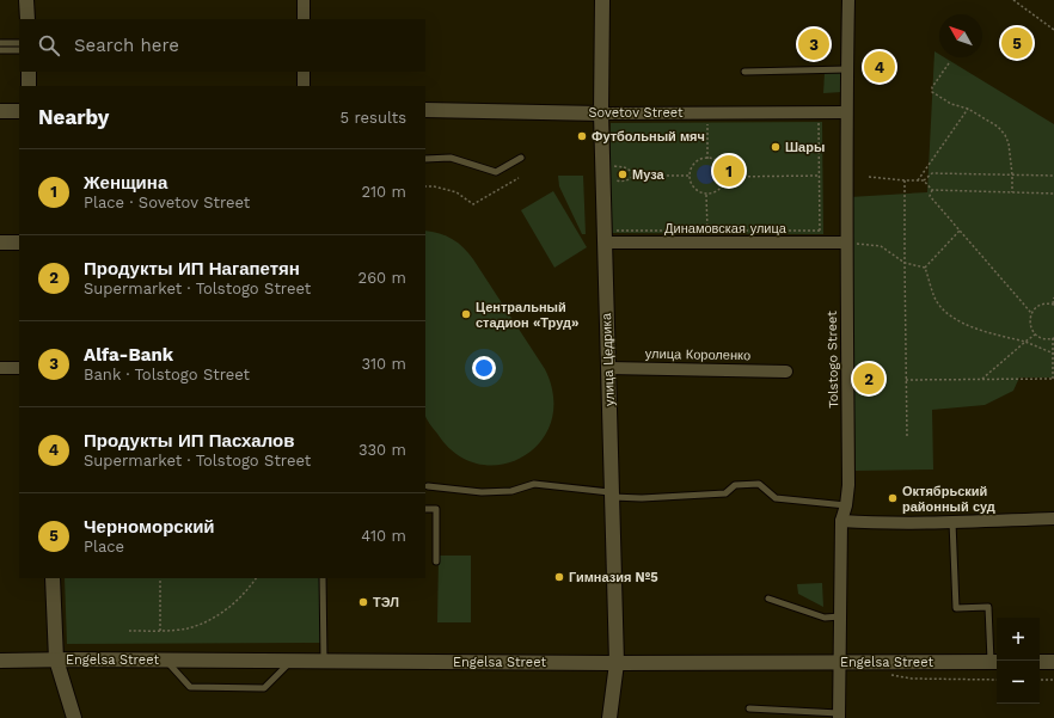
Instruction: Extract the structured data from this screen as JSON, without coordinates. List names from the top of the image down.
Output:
{
  "streets": {
    "street": [
      "Sovetov Street",
      "Динамовская улица",
      "улица Короленко",
      "улица Цедрика",
      "Tolstogo Street",
      "Engelsa Street"
    ]
  },
  "crossings": [
    ["Sovetov Street", "улица Цедрика"],
    ["Sovetov Street", "Tolstogo Street"],
    ["Динамовская улица", "улица Цедрика"],
    ["Динамовская улица", "Tolstogo Street"],
    ["улица Короленко", "улица Цедрика"],
    ["улица Цедрика", "Engelsa Street"],
    ["Tolstogo Street", "Engelsa Street"]
  ],
  "places": [
    "Футбольный мяч",
    "Шары",
    "Муза",
    "Центральный стадион «Труд»",
    "Октябрьский районный суд",
    "Гимназия №5",
    "ТЭЛ"
  ],
  "north": "top left",
  "page": {
    "search": "Search here",
    "pins": [
      "5",
      "3",
      "4",
      "1",
      "2"
    ],
    "heading": ["Nearby", "5 results"],
    "list": [
      {
        "mark": "1",
        "name": "Женщина",
        "note": "Place · Sovetov Street",
        "value": "210 m"
      },
      {
        "mark": "2",
        "name": "Продукты ИП Нагапетян",
        "note": "Supermarket · Tolstogo Street",
        "value": "260 m"
      },
      {
        "mark": "3",
        "name": "Alfa-Bank",
        "note": "Bank · Tolstogo Street",
        "value": "310 m"
      },
      {
        "mark": "4",
        "name": "Продукты ИП Пасхалов",
        "note": "Supermarket · Tolstogo Street",
        "value": "330 m"
      },
      {
        "mark": "5",
        "name": "Черноморский",
        "note": "Place",
        "value": "410 m"
      }
    ],
    "map_buttons": ["+", "−"]
  }
}
